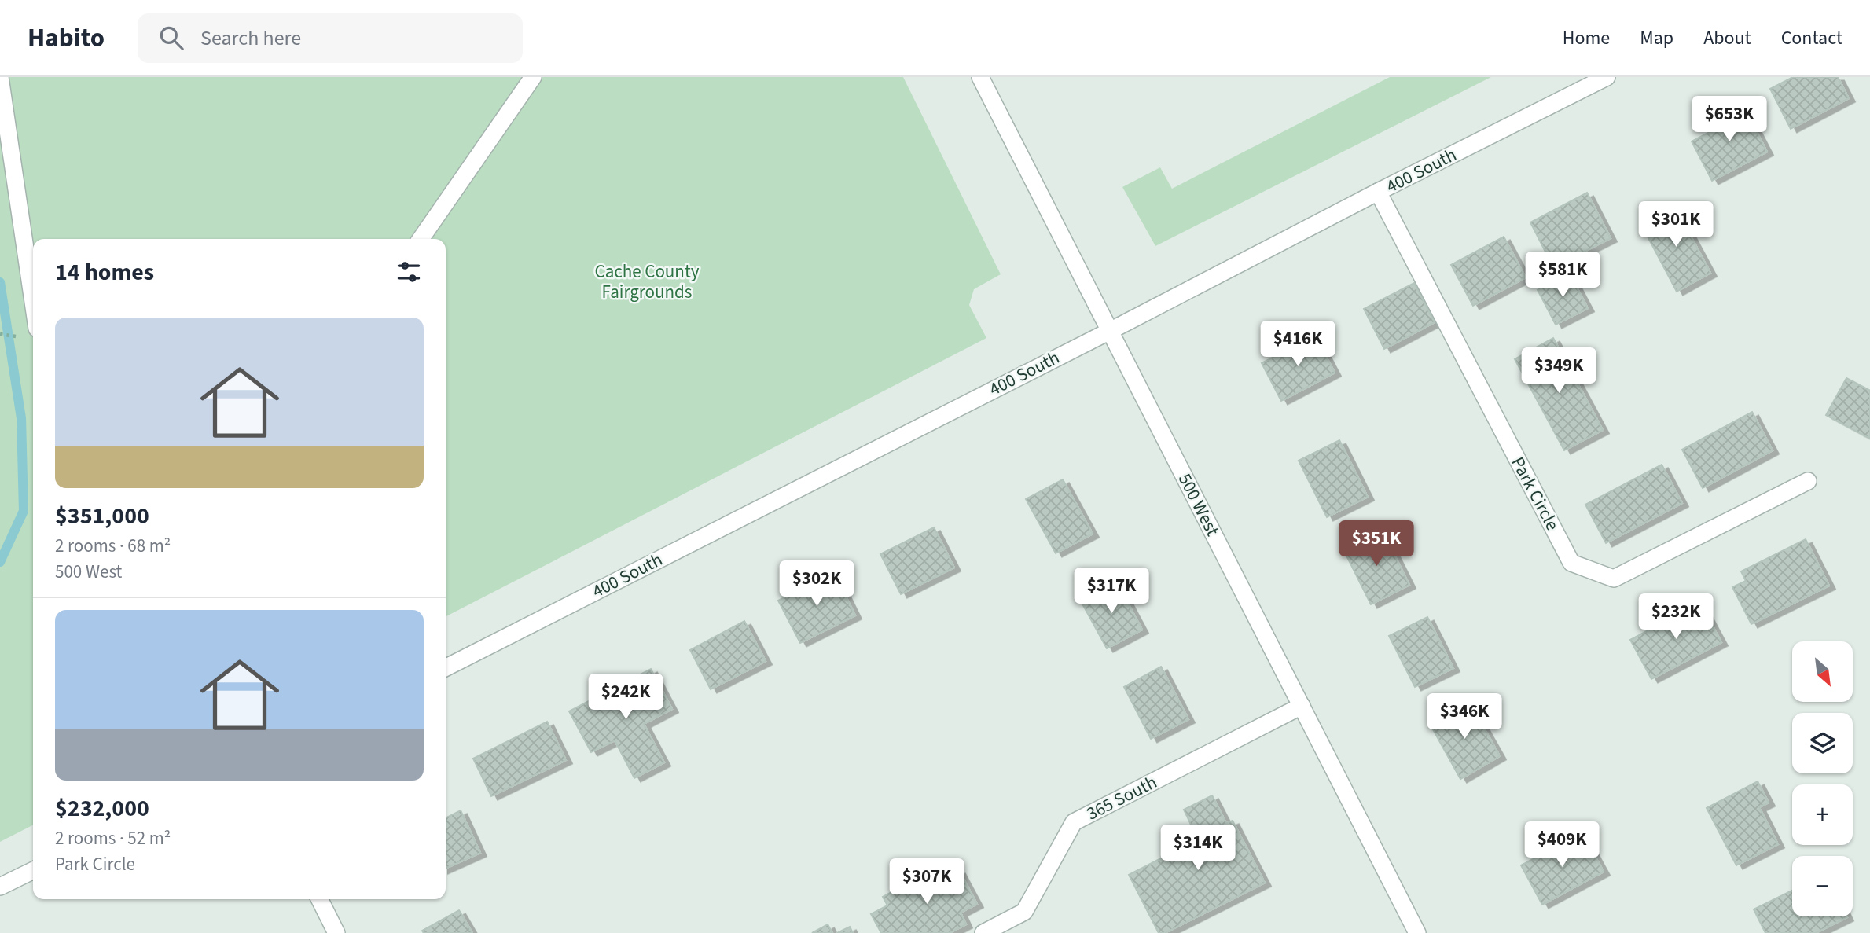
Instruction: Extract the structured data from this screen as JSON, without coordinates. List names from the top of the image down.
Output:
{
  "streets": {
    "street": [
      "400 South",
      "Park Circle",
      "500 West",
      "365 South"
    ]
  },
  "crossings": [
    ["400 South", "Park Circle"],
    ["400 South", "500 West"],
    ["500 West", "365 South"]
  ],
  "parks": ["Cache County Fairgrounds"],
  "north": "bottom right",
  "page": {
    "header": "Habito",
    "search": "Search here",
    "nav": [
      "Home",
      "Map",
      "About",
      "Contact"
    ],
    "price": [
      "$653K",
      "$301K",
      "$581K",
      "$416K",
      "$349K",
      "$351K",
      "$302K",
      "$317K",
      "$232K",
      "$242K",
      "$346K",
      "$409K",
      "$314K",
      "$307K"
    ],
    "heading": "14 homes",
    "list": [
      {
        "name": "$351,000",
        "note": "2 rooms · 68 m² · 500 West"
      },
      {
        "name": "$232,000",
        "note": "2 rooms · 52 m² · Park Circle"
      }
    ],
    "map_buttons": ["+", "−"]
  }
}
